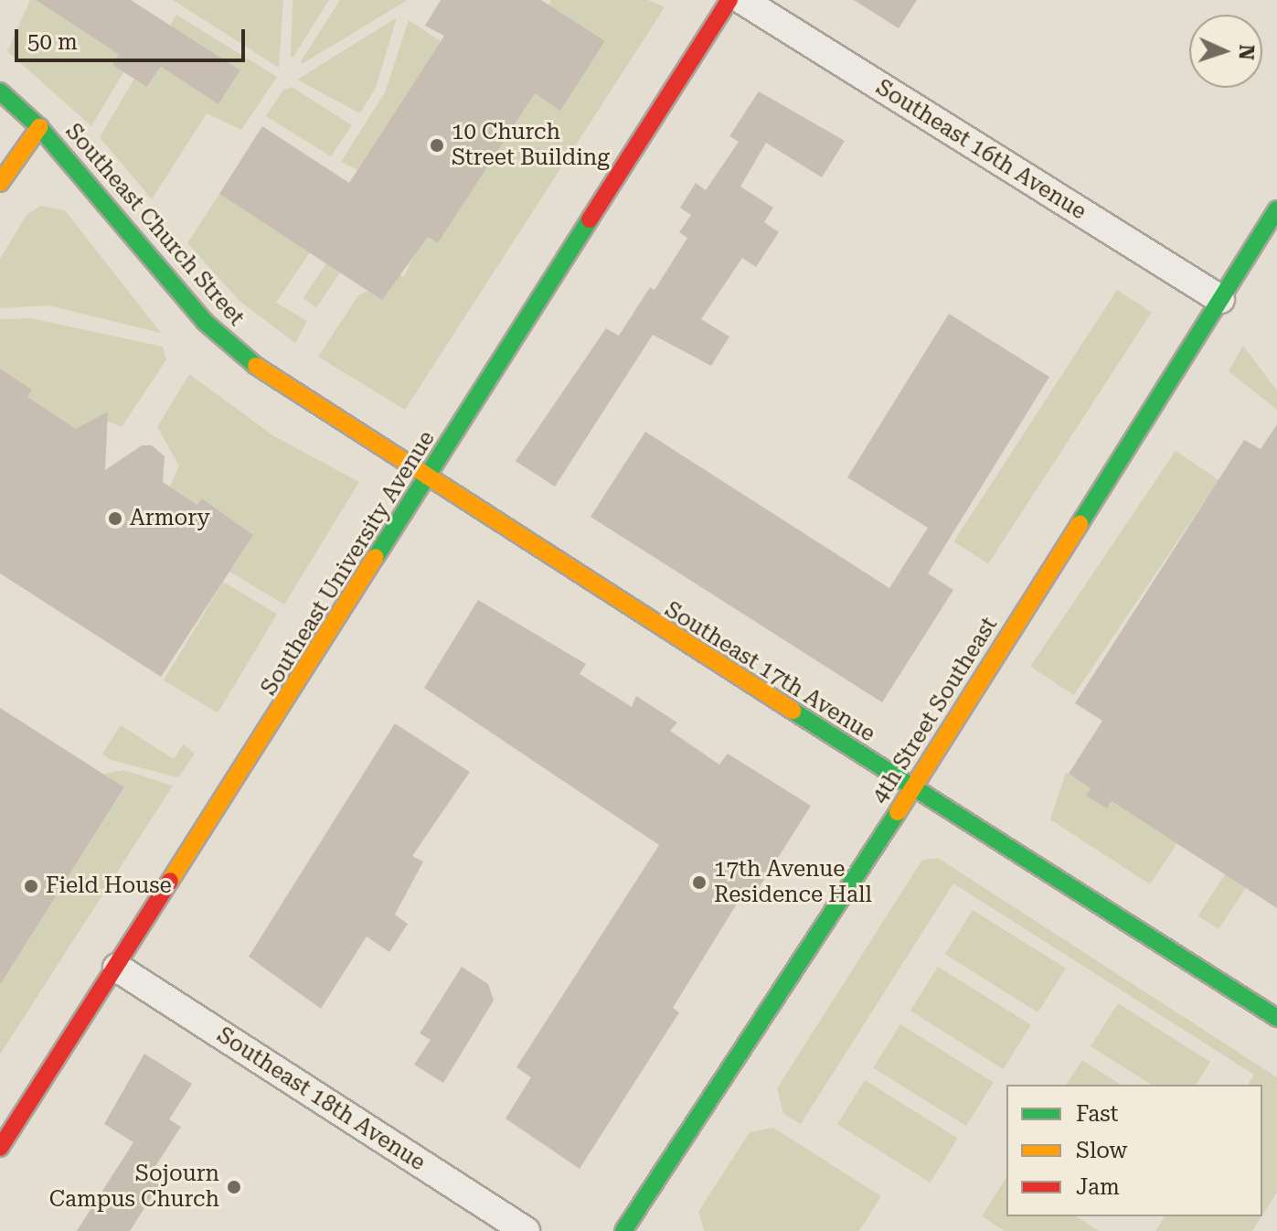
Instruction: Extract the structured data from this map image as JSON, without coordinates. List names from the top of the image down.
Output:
{
  "streets": {
    "main road": [
      "Southeast Church Street",
      "Southeast University Avenue",
      "Southeast 17th Avenue",
      "4th Street Southeast"
    ],
    "street": ["Southeast 16th Avenue", "Southeast 18th Avenue"]
  },
  "crossings": [
    ["Southeast 16th Avenue", "4th Street Southeast"],
    ["Southeast Church Street", "Southeast University Avenue"],
    ["Southeast Church Street", "Southeast 17th Avenue"],
    ["Southeast University Avenue", "Southeast 17th Avenue"],
    ["Southeast University Avenue", "Southeast 18th Avenue"],
    ["Southeast 17th Avenue", "4th Street Southeast"]
  ],
  "places": [
    "10 Church Street Building",
    "Armory",
    "17th Avenue Residence Hall",
    "Field House",
    "Sojourn Campus Church"
  ],
  "legend": ["Fast", "Slow", "Jam"],
  "scale_bar": "50 m",
  "north": "right"
}
